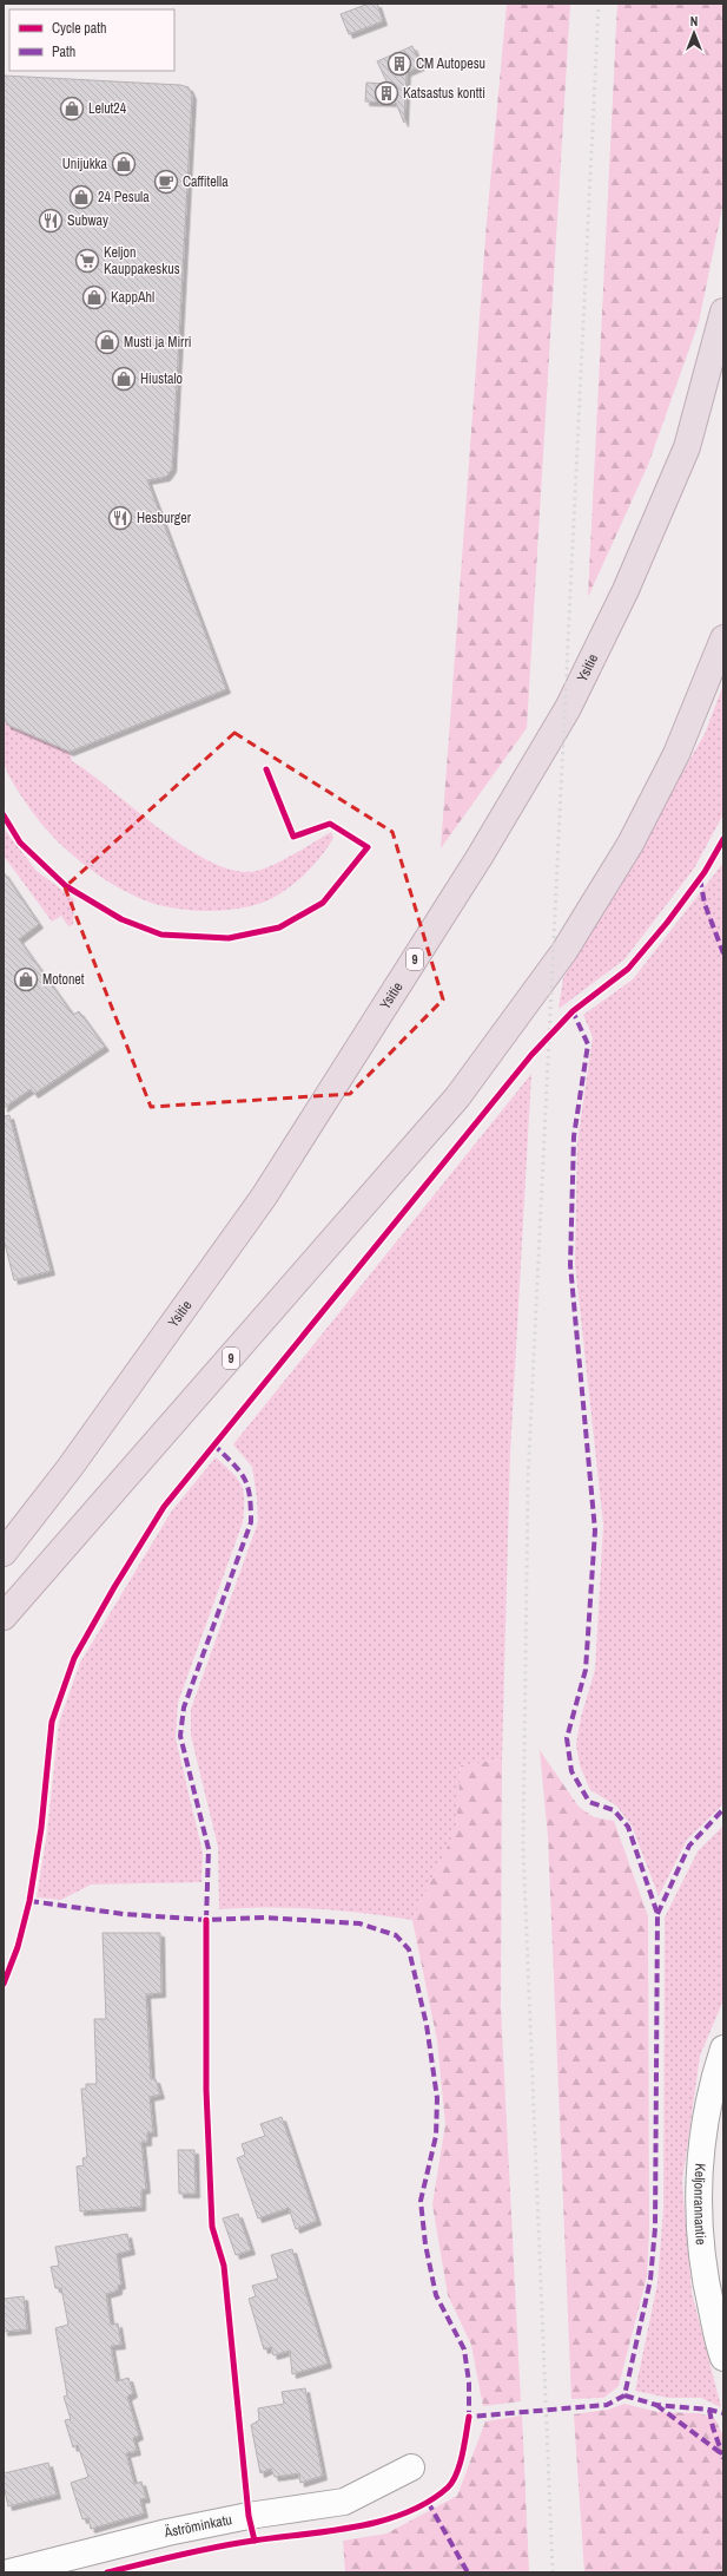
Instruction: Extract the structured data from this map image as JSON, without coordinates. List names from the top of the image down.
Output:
{
  "streets": {
    "highway": ["Ysitie", "9"],
    "street": ["Keljonrannantie", "Äströminkatu"]
  },
  "places": {
    "building": ["CM Autopesu", "Katsastus kontti"],
    "shop": [
      "Lelut24",
      "Unijukka",
      "24 Pesula",
      "KappAhl",
      "Musti ja Mirri",
      "Hiustalo",
      "Motonet"
    ],
    "cafe": ["Caffitella"],
    "restaurant": ["Subway", "Hesburger"],
    "supermarket": ["Keljon Kauppakeskus"]
  },
  "legend": ["Cycle path", "Path"],
  "north": "top"
}
